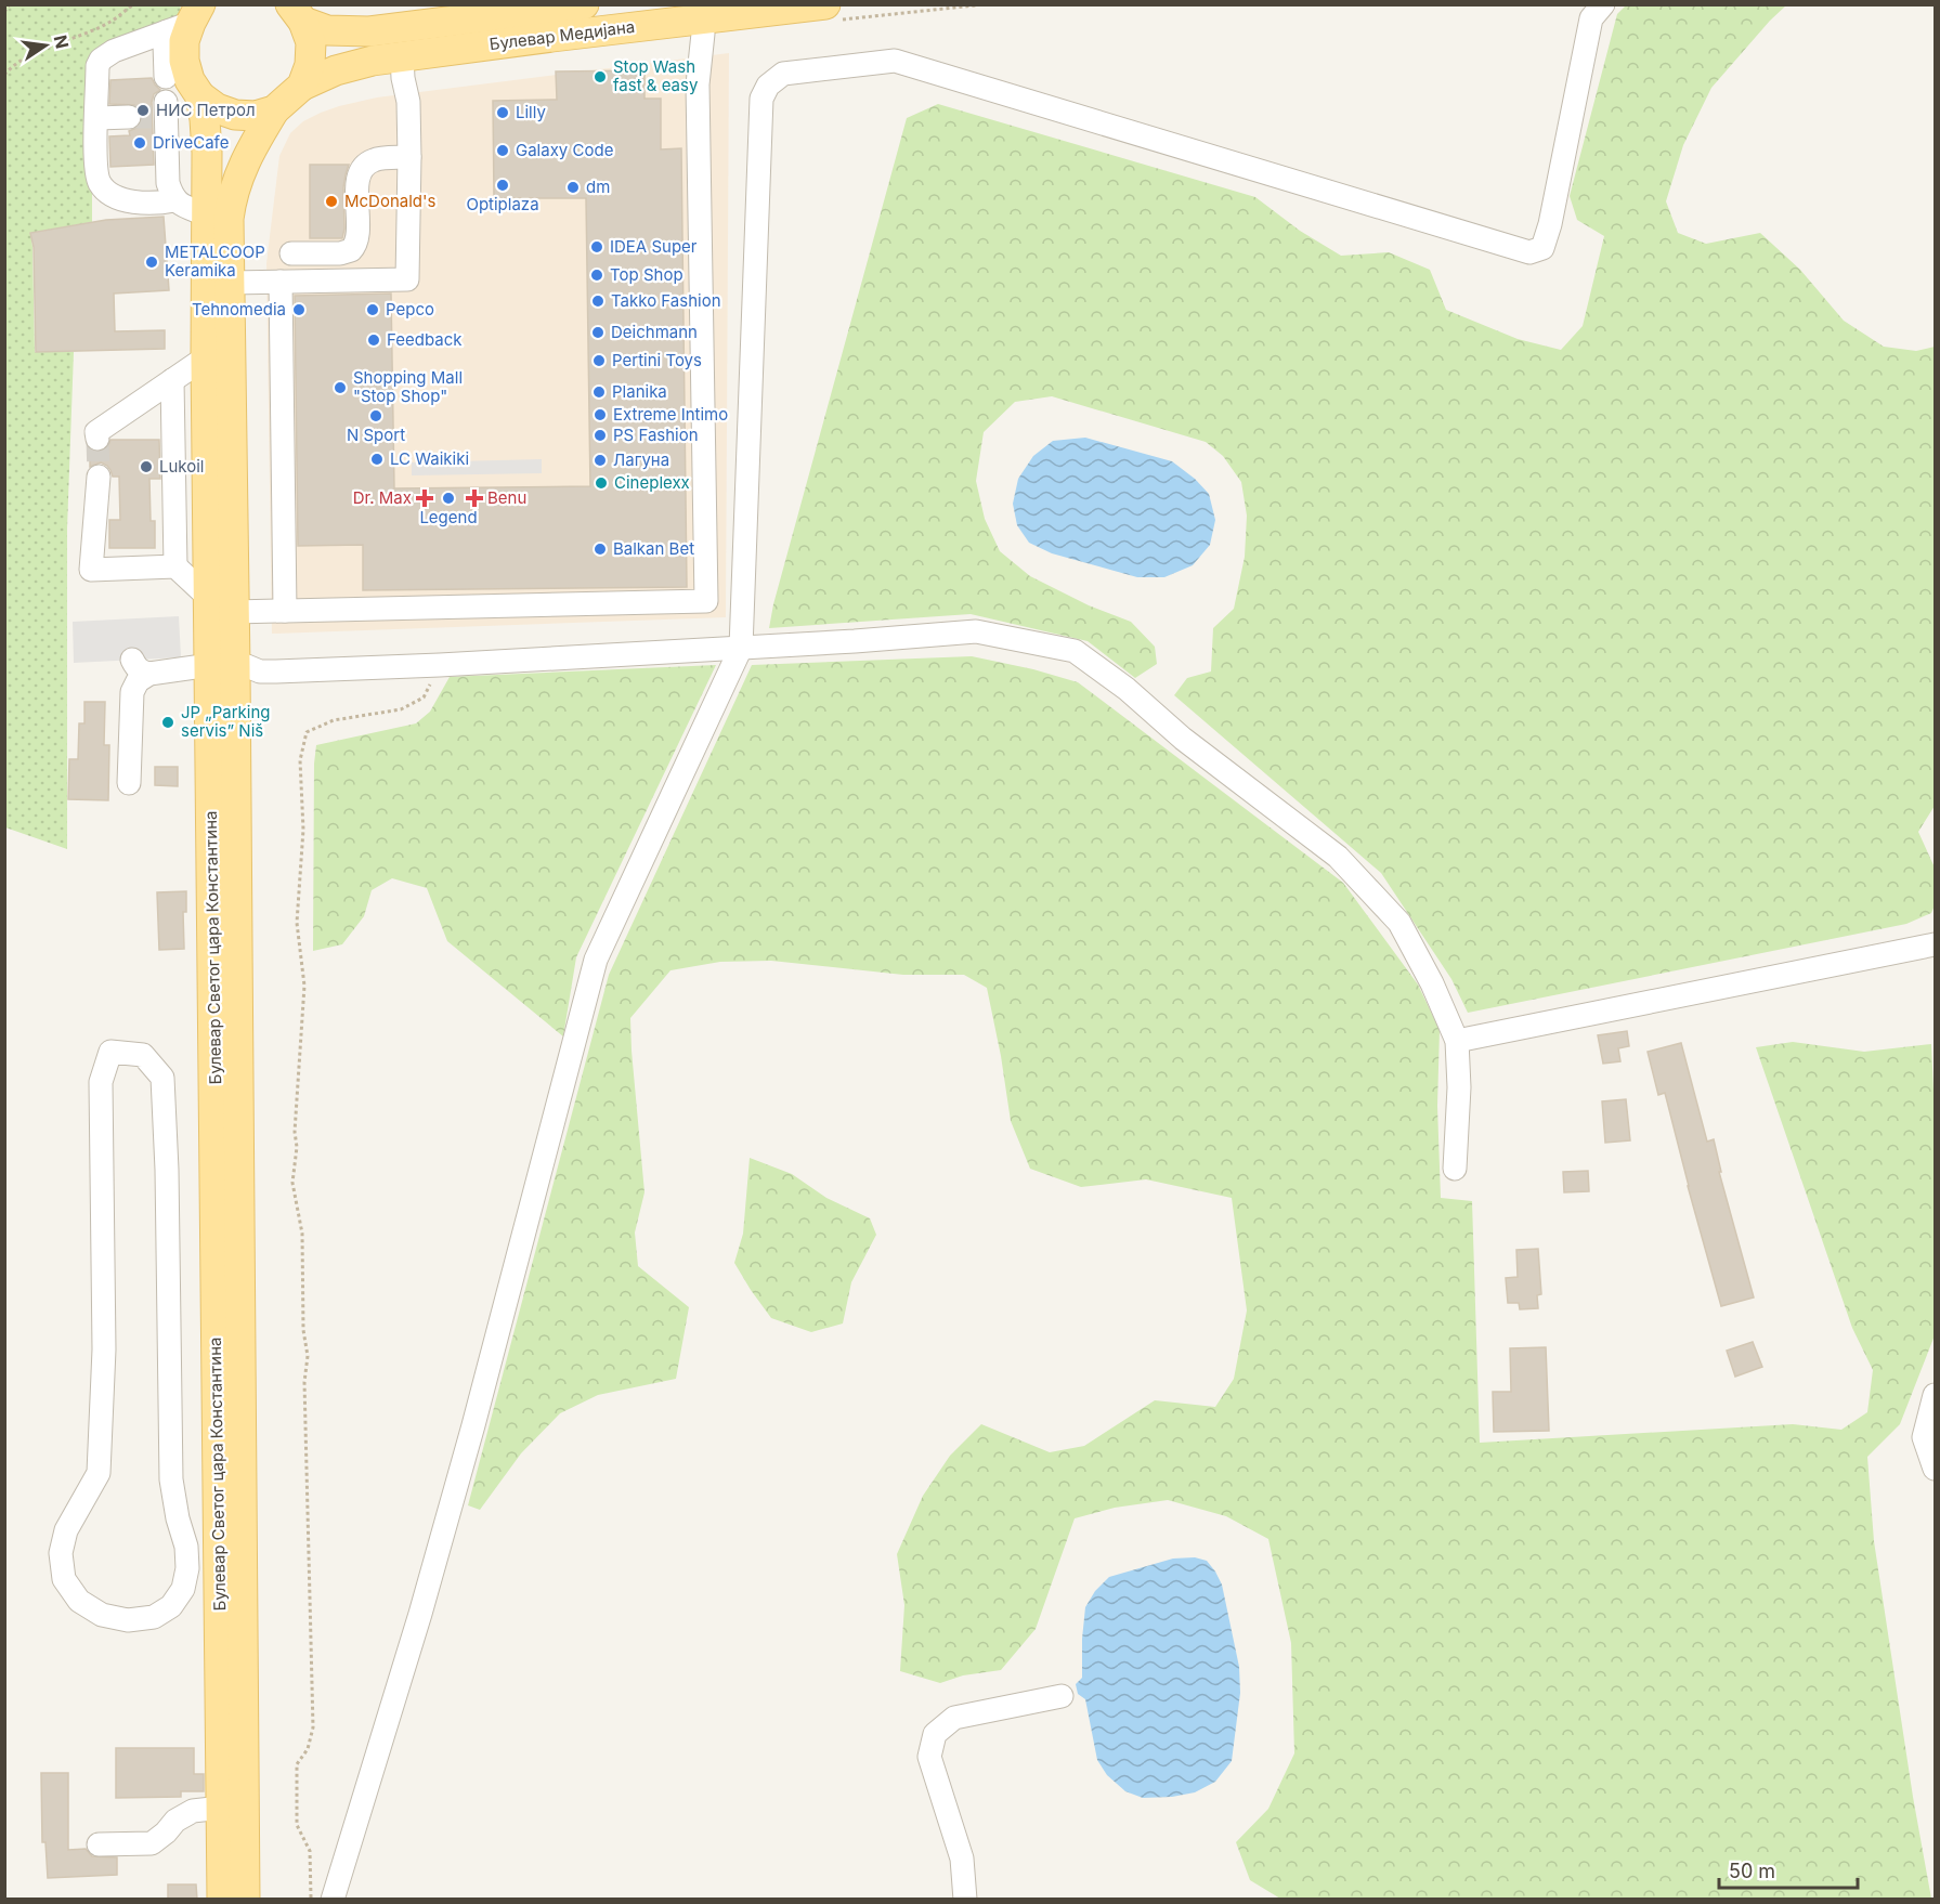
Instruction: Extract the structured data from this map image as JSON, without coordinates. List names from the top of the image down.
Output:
{
  "streets": {
    "main road": ["Булевар Медијана", "Булевар Светог цара Константина"]
  },
  "crossings": [
    ["Булевар Медијана", "Булевар Светог цара Константина"]
  ],
  "places": {
    "other": [
      "Stop Wash fast & easy",
      "НИС Петрол",
      "Lilly",
      "DriveCafe",
      "Galaxy Code",
      "Optiplaza",
      "dm",
      "McDonald's",
      "IDEA Super",
      "METALCOOP Keramika",
      "Top Shop",
      "Takko Fashion",
      "Tehnomedia",
      "Pepco",
      "Deichmann",
      "Feedback",
      "Pertini Toys",
      "Shopping Mall \"Stop Shop\"",
      "Planika",
      "Extreme Intimo",
      "N Sport",
      "PS Fashion",
      "LC Waikiki",
      "Лагуна",
      "Lukoil",
      "Cineplexx",
      "Legend",
      "Balkan Bet",
      "JP „Parking servis” Niš"
    ],
    "health": ["Dr. Max", "Benu"]
  },
  "scale_bar": "50 m",
  "north": "right"
}
